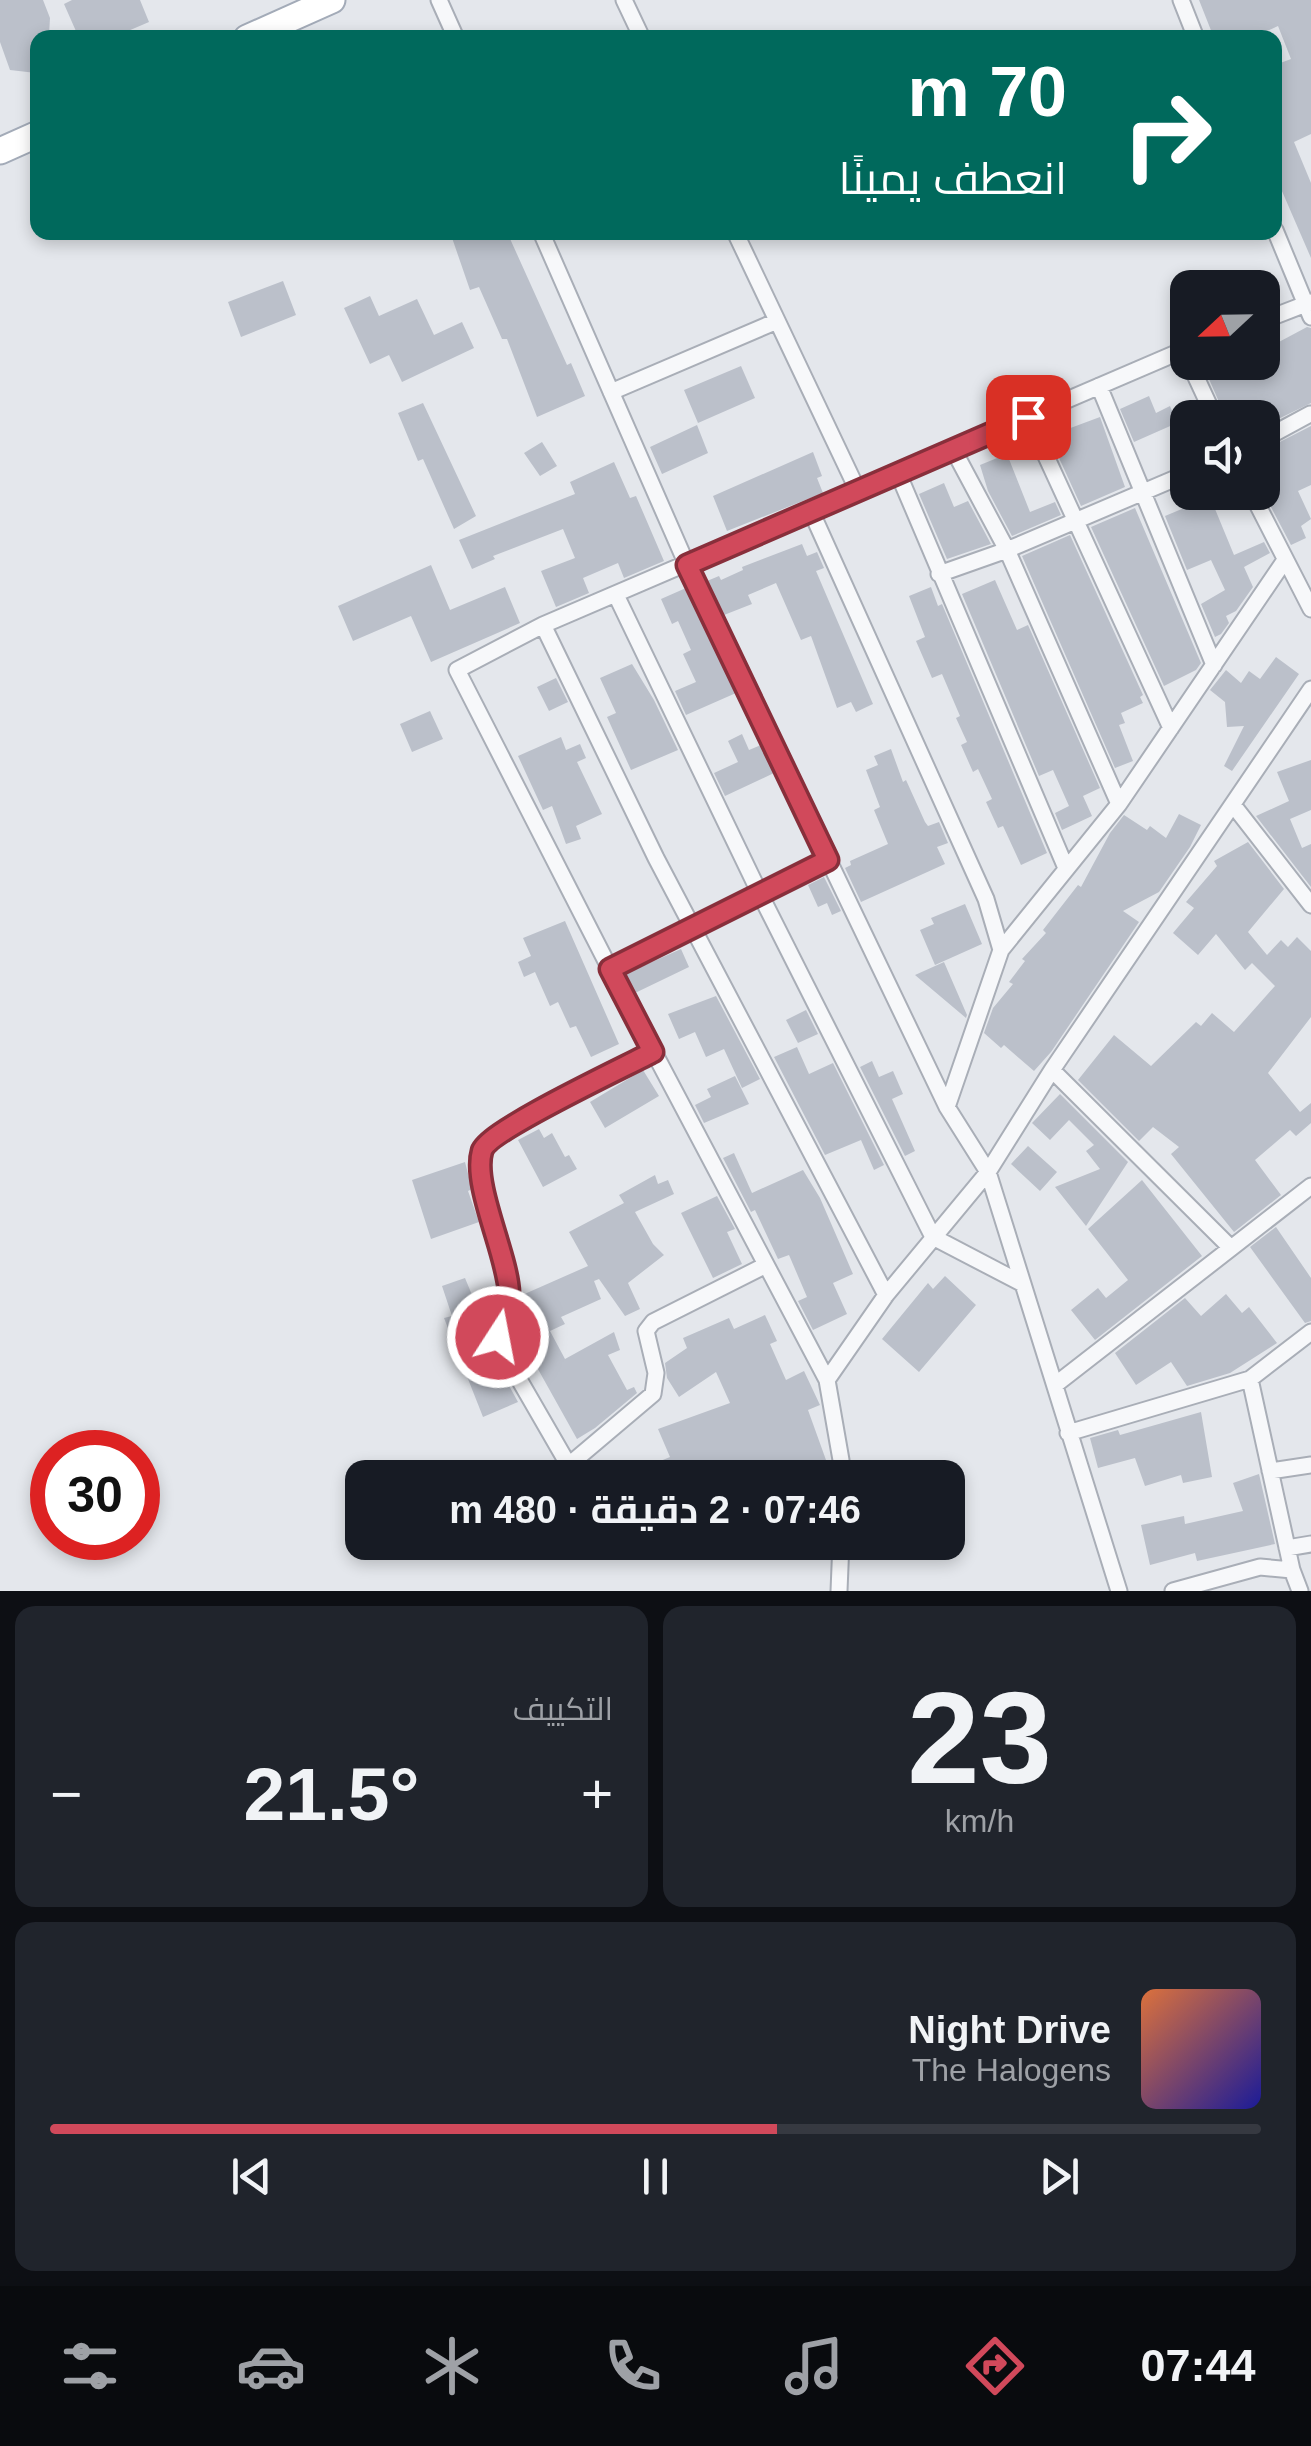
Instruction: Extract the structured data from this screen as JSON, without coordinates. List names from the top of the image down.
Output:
{
  "north": "left",
  "page": {
    "turn": ["70 m", "انعطف يمينًا"],
    "limit": "30",
    "trip": "07:46 · 2 دقيقة · 480 m",
    "tile": [
      ["23", "km/h"],
      "التكييف"
    ],
    "heat": ["−", "21.5°", "+"],
    "song": ["Night Drive", "The Halogens"],
    "tabs": "07:44"
  }
}
